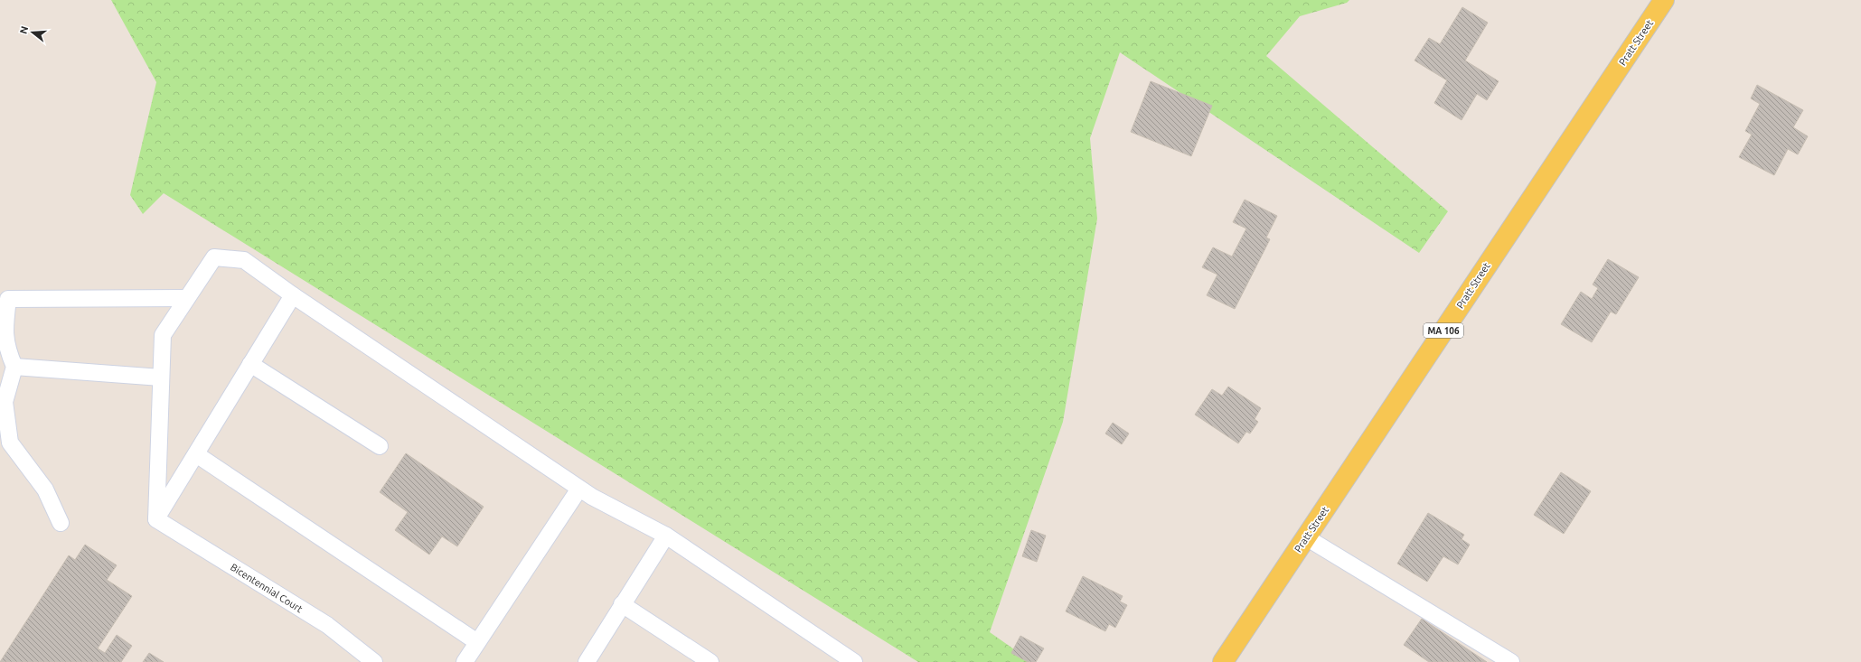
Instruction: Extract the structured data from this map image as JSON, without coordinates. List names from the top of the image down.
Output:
{
  "streets": {
    "main road": ["Pratt Street", "MA 106"],
    "lane": ["Bicentennial Court"]
  },
  "north": "left"
}
